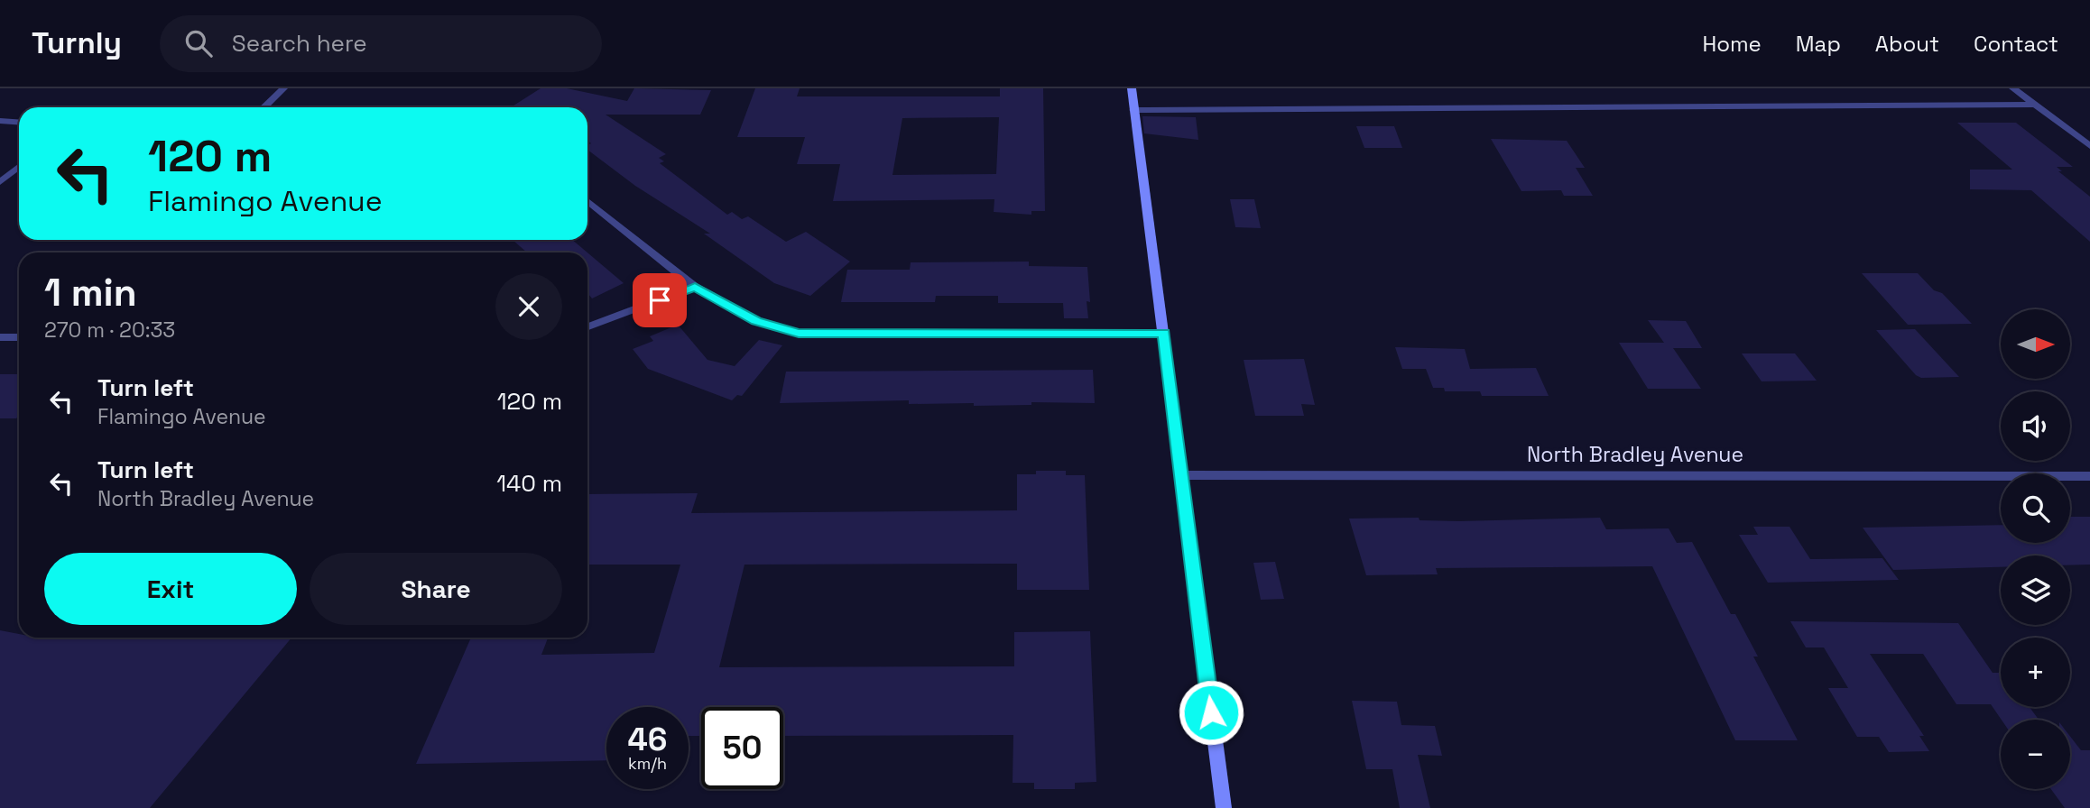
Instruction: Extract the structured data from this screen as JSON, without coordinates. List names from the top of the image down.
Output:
{
  "streets": {
    "street": ["North Bradley Avenue"]
  },
  "north": "right",
  "page": {
    "header": "Turnly",
    "search": "Search here",
    "nav": [
      "Home",
      "Map",
      "About",
      "Contact"
    ],
    "turn": ["120 m", "Flamingo Avenue"],
    "heading": ["1 min", "270 m · 20:33"],
    "map_buttons": ["+", "−"],
    "list": [
      {
        "name": "Turn left",
        "note": "Flamingo Avenue",
        "value": "120 m"
      },
      {
        "name": "Turn left",
        "note": "North Bradley Avenue",
        "value": "140 m"
      }
    ],
    "buttons": ["Exit", "Share"],
    "speed": "46 km/h",
    "limit": "50"
  }
}
